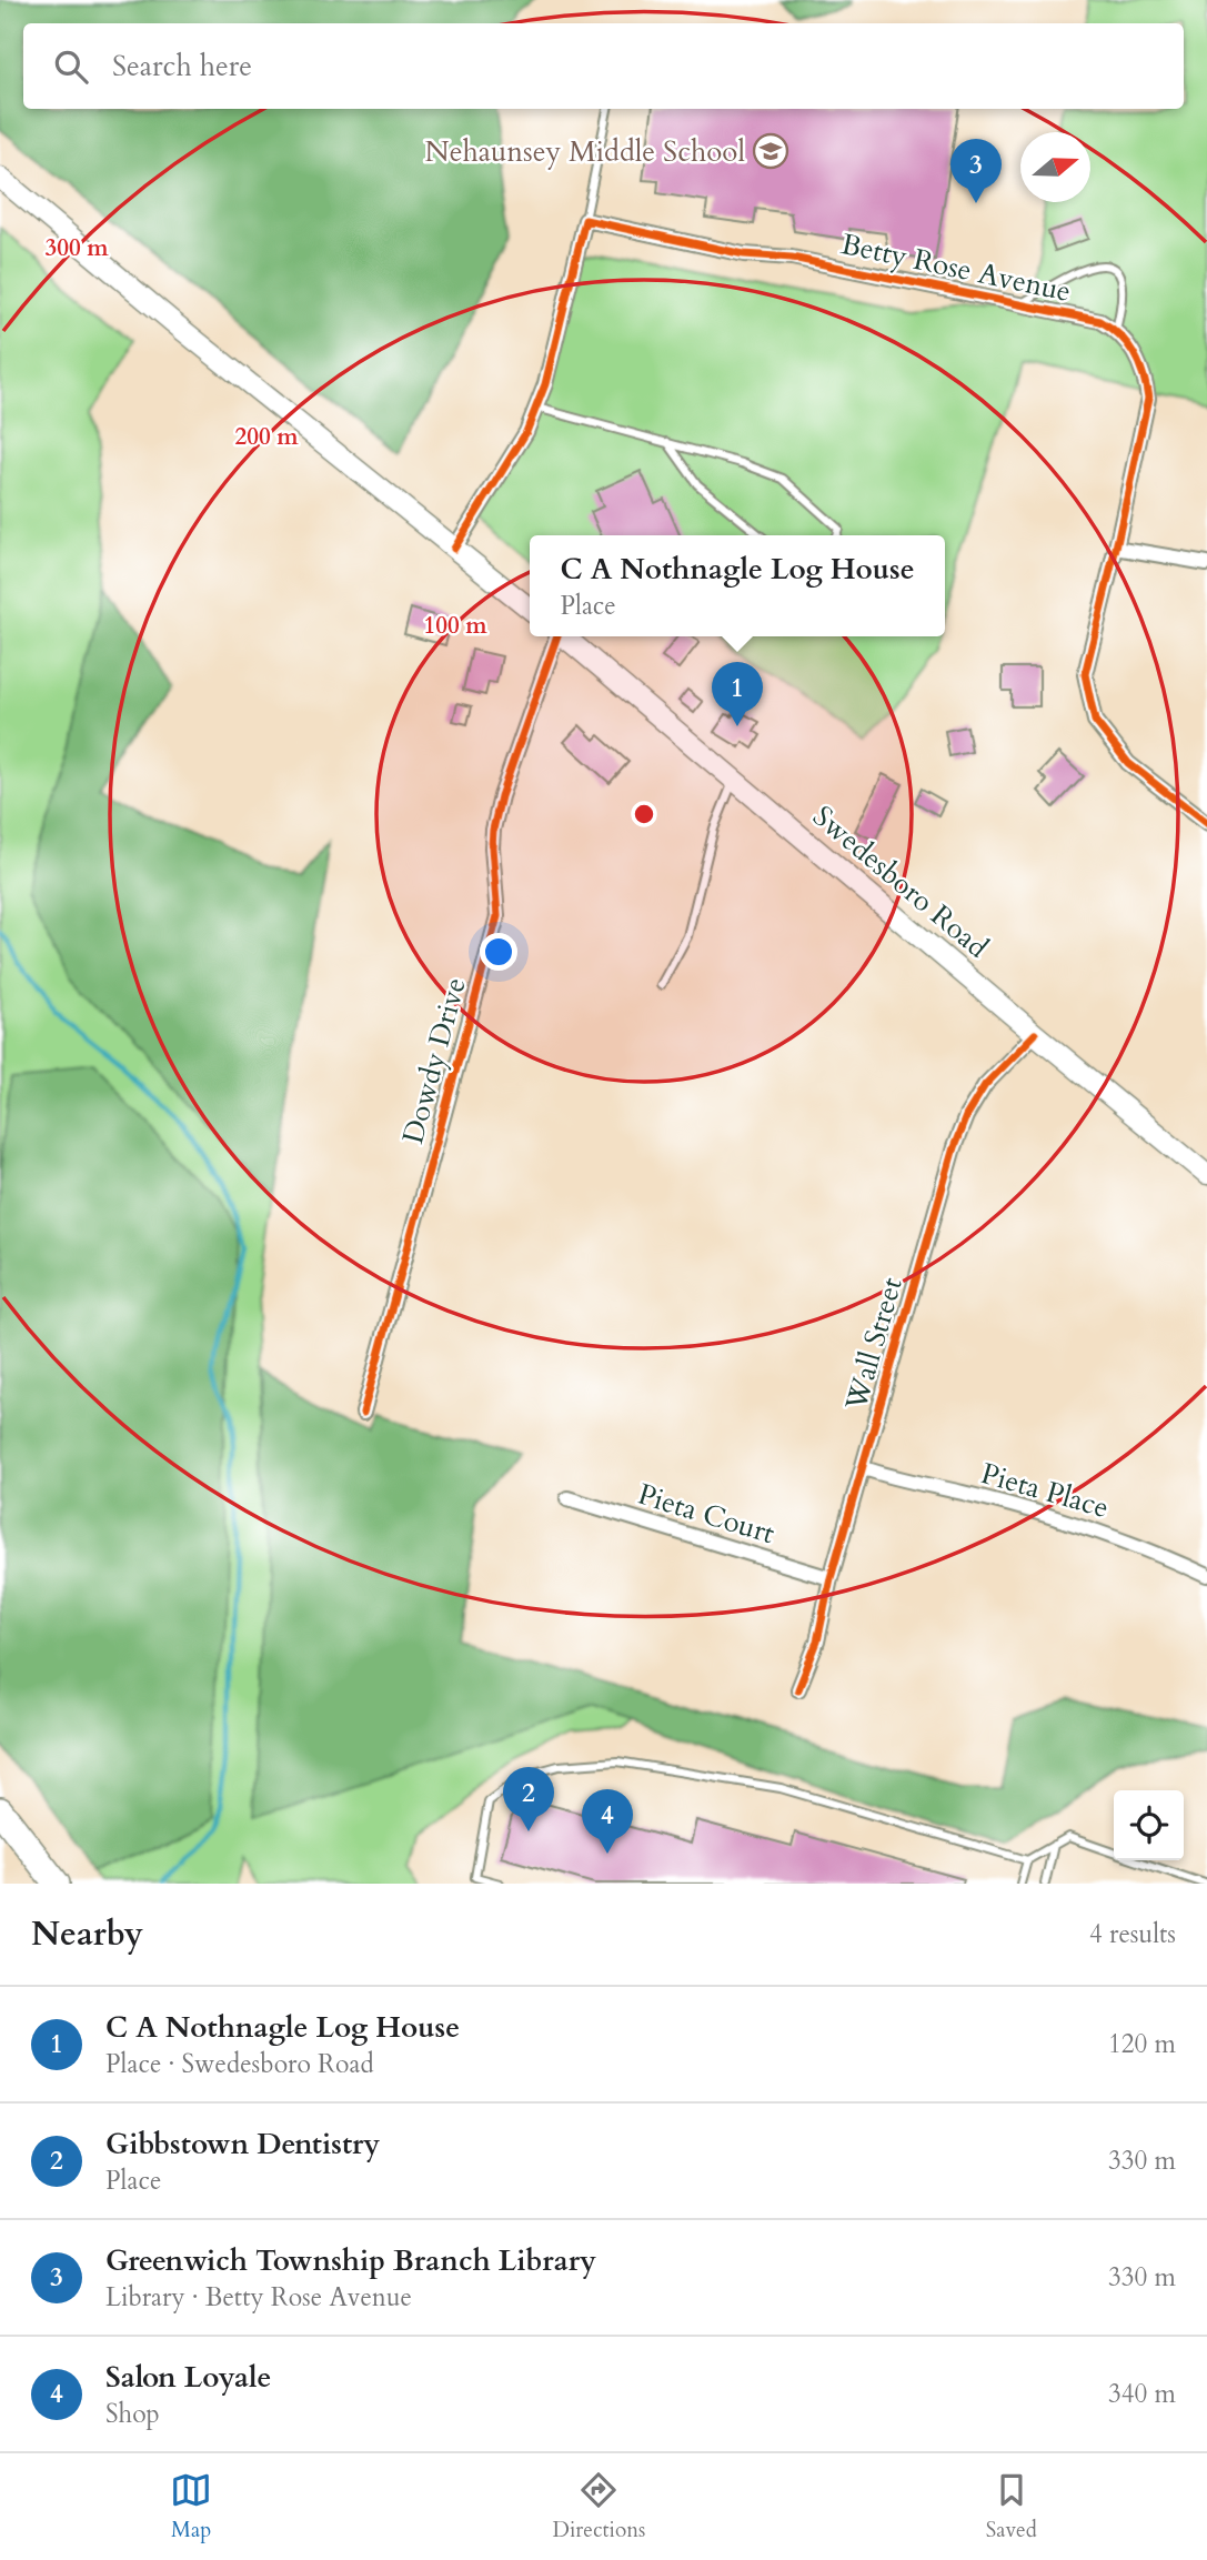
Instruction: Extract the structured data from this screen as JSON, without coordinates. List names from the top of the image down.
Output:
{
  "streets": {
    "main road": ["Swedesboro Road"],
    "street": [
      "Betty Rose Avenue",
      "Dowdy Drive",
      "Wall Street",
      "Pieta Place",
      "Pieta Court"
    ]
  },
  "crossings": [
    ["Swedesboro Road", "Wall Street"],
    ["Wall Street", "Pieta Place"],
    ["Wall Street", "Pieta Court"]
  ],
  "places": {
    "school or university": ["Nehaunsey Middle School"]
  },
  "north": "right",
  "page": {
    "search": "Search here",
    "pins": [
      "3",
      "1",
      "2",
      "4"
    ],
    "popup": ["C A Nothnagle Log House", "Place"],
    "heading": ["Nearby", "4 results"],
    "list": [
      {
        "mark": "1",
        "name": "C A Nothnagle Log House",
        "note": "Place · Swedesboro Road",
        "value": "120 m"
      },
      {
        "mark": "2",
        "name": "Gibbstown Dentistry",
        "note": "Place",
        "value": "330 m"
      },
      {
        "mark": "3",
        "name": "Greenwich Township Branch Library",
        "note": "Library · Betty Rose Avenue",
        "value": "330 m"
      },
      {
        "mark": "4",
        "name": "Salon Loyale",
        "note": "Shop",
        "value": "340 m"
      }
    ],
    "nav": ["Map", "Directions", "Saved"]
  },
  "rings": ["300 m", "200 m", "100 m"]
}
